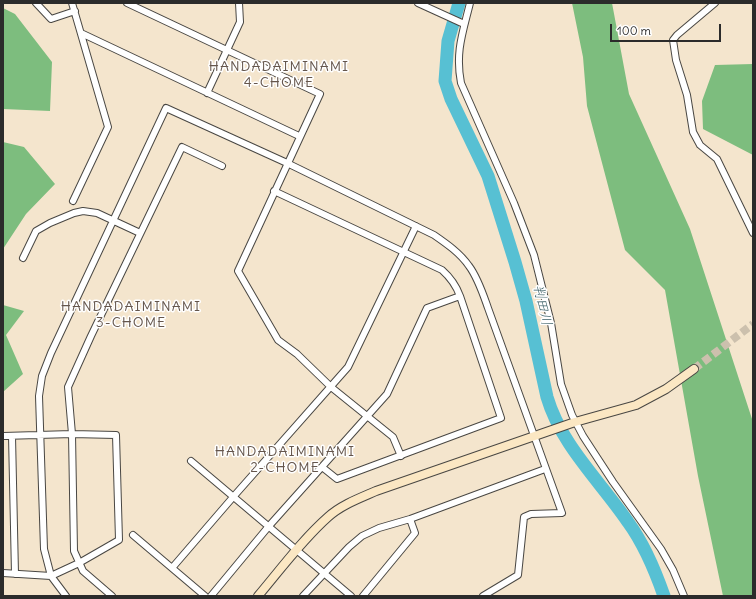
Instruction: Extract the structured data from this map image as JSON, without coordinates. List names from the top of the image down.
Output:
{
  "districts": ["HANDADAIMINAMI 4-CHOME", "HANDADAIMINAMI 3-CHOME", "HANDADAIMINAMI 2-CHOME"],
  "water": ["判田川"],
  "scale_bar": "100 m"
}
